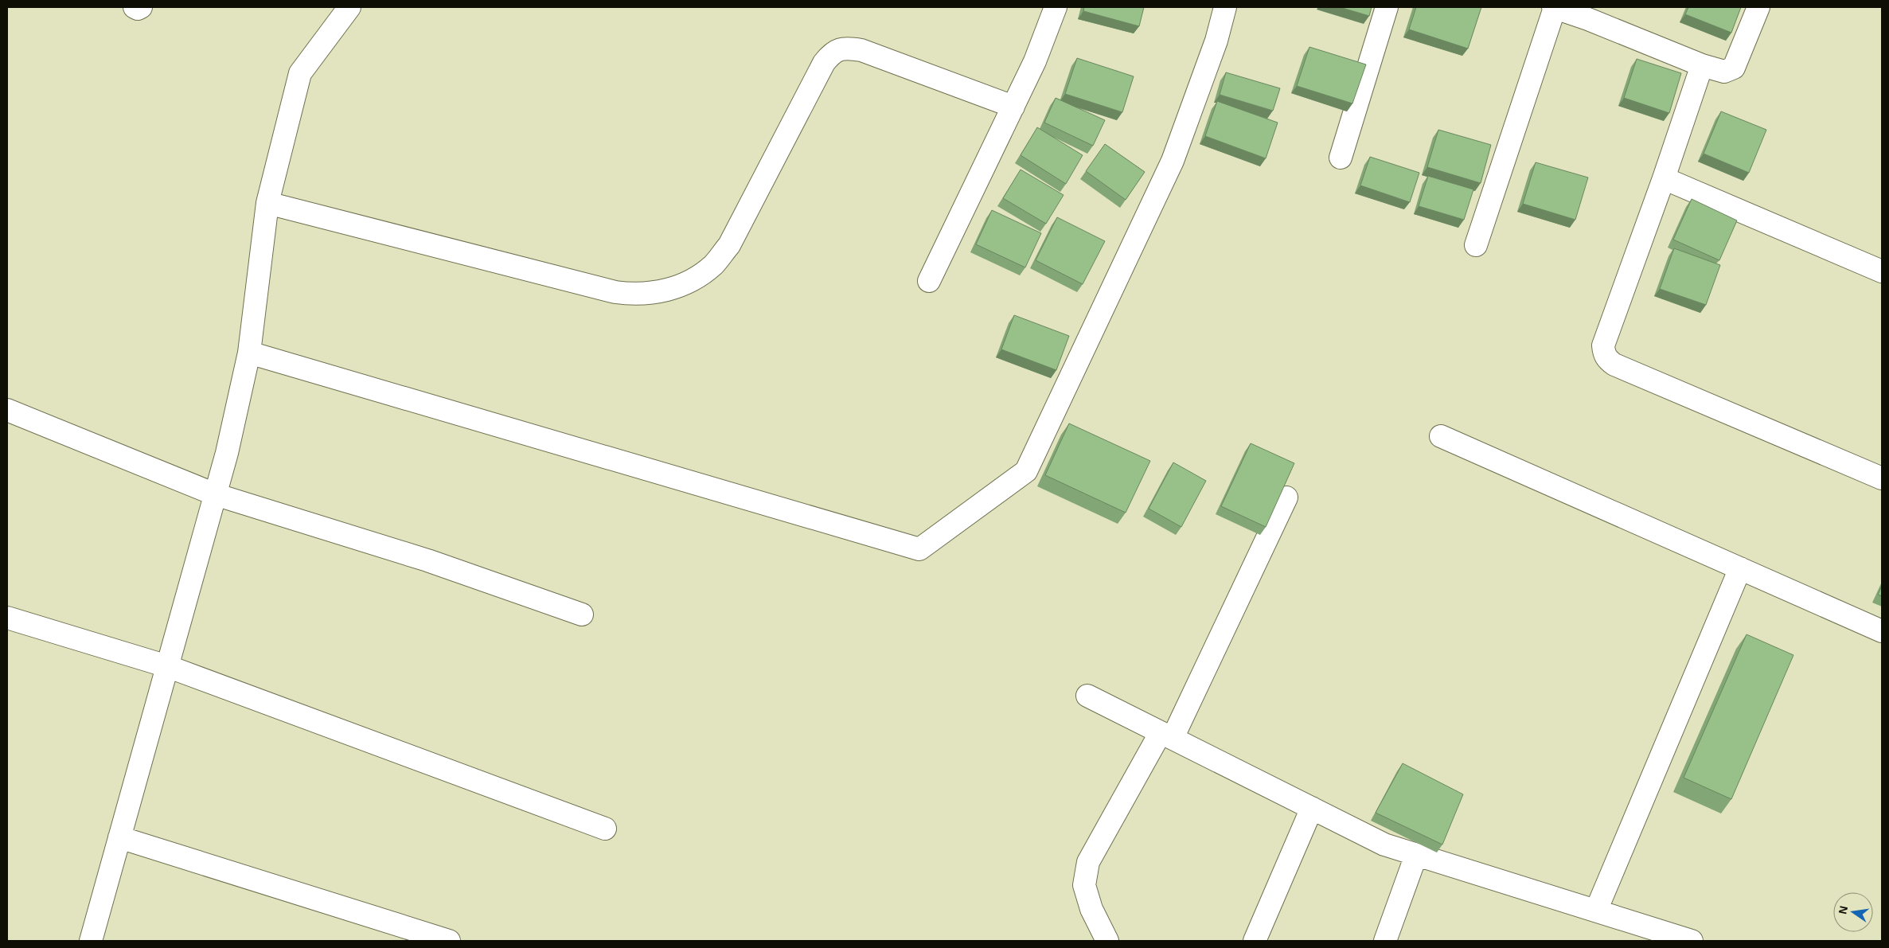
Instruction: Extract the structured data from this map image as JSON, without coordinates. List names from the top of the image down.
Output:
{
  "north": "left"
}
